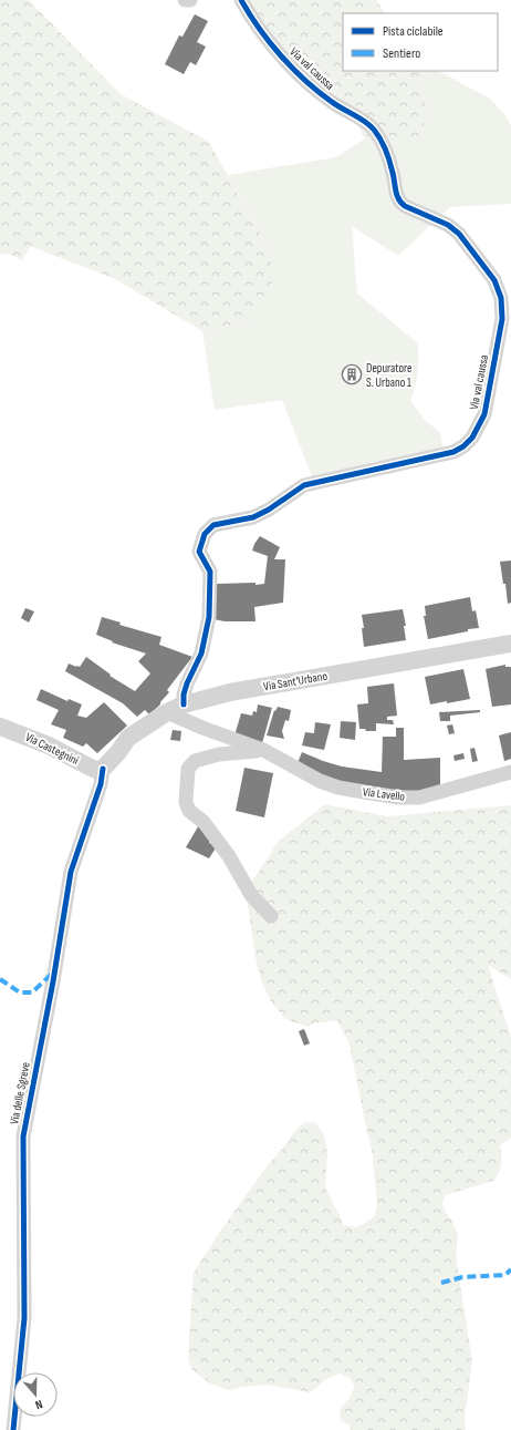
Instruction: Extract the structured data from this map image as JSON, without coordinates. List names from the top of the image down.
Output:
{
  "streets": {
    "street": [
      "Via val caussa",
      "Via Sant'Urbano",
      "Via Castegnini",
      "Via Lavello",
      "Via delle Sgreve"
    ]
  },
  "crossings": [
    ["Via val caussa", "Via Sant'Urbano"],
    ["Via Sant'Urbano", "Via Castegnini"],
    ["Via Sant'Urbano", "Via Lavello"],
    ["Via Sant'Urbano", "Via delle Sgreve"],
    ["Via Castegnini", "Via delle Sgreve"]
  ],
  "places": {
    "building": ["Depuratore S. Urbano 1"]
  },
  "legend": ["Pista ciclabile", "Sentiero"],
  "north": "bottom"
}
